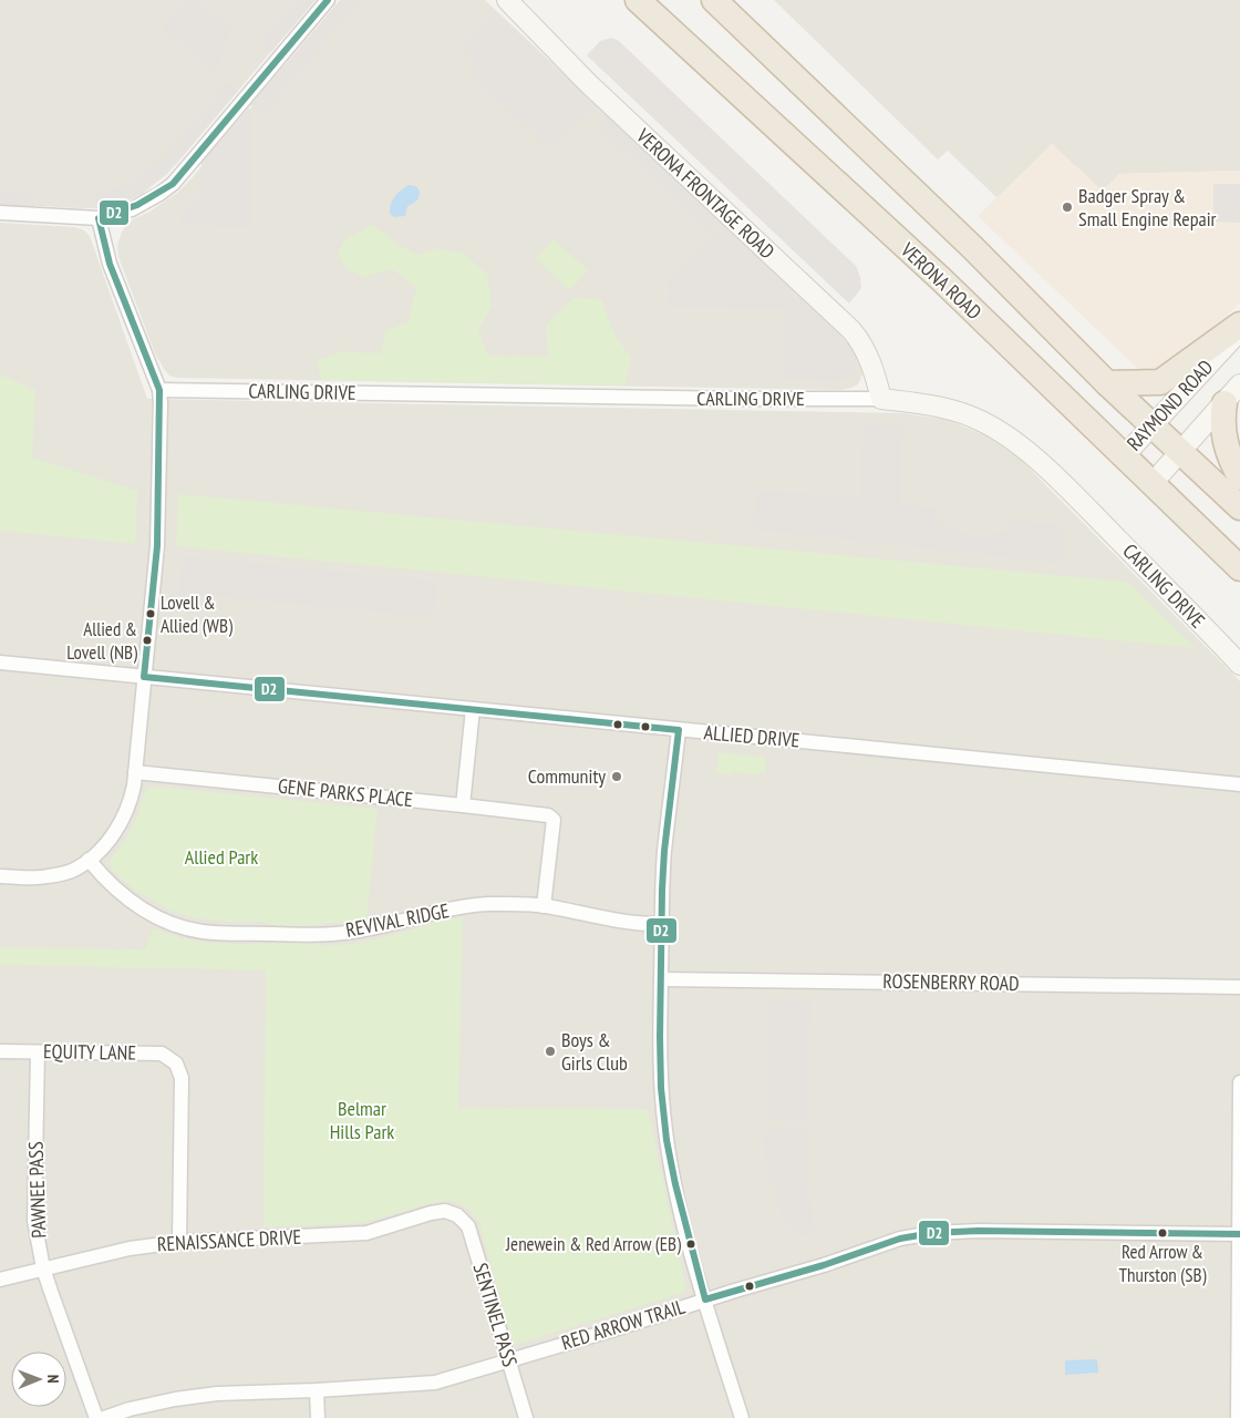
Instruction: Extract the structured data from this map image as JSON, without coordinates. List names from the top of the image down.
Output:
{
  "streets": {
    "highway": ["VERONA ROAD"],
    "street": [
      "VERONA FRONTAGE ROAD",
      "CARLING DRIVE",
      "RAYMOND ROAD",
      "ALLIED DRIVE",
      "GENE PARKS PLACE",
      "REVIVAL RIDGE",
      "ROSENBERRY ROAD",
      "EQUITY LANE",
      "PAWNEE PASS",
      "RENAISSANCE DRIVE",
      "SENTINEL PASS",
      "RED ARROW TRAIL"
    ]
  },
  "crossings": [
    ["VERONA FRONTAGE ROAD", "CARLING DRIVE"],
    ["VERONA ROAD", "RAYMOND ROAD"],
    ["GENE PARKS PLACE", "REVIVAL RIDGE"],
    ["EQUITY LANE", "PAWNEE PASS"],
    ["EQUITY LANE", "RENAISSANCE DRIVE"],
    ["PAWNEE PASS", "RENAISSANCE DRIVE"],
    ["RENAISSANCE DRIVE", "SENTINEL PASS"],
    ["SENTINEL PASS", "RED ARROW TRAIL"]
  ],
  "parks": ["Allied Park", "Belmar Hills Park"],
  "places": [
    "Badger Spray & Small Engine Repair",
    "Lovell & Allied (WB)",
    "Allied & Lovell (NB)",
    "Community",
    "Boys & Girls Club",
    "Red Arrow & Thurston (SB)",
    "Jenewein & Red Arrow (EB)"
  ],
  "lines": ["transit line D2"],
  "north": "right"
}
